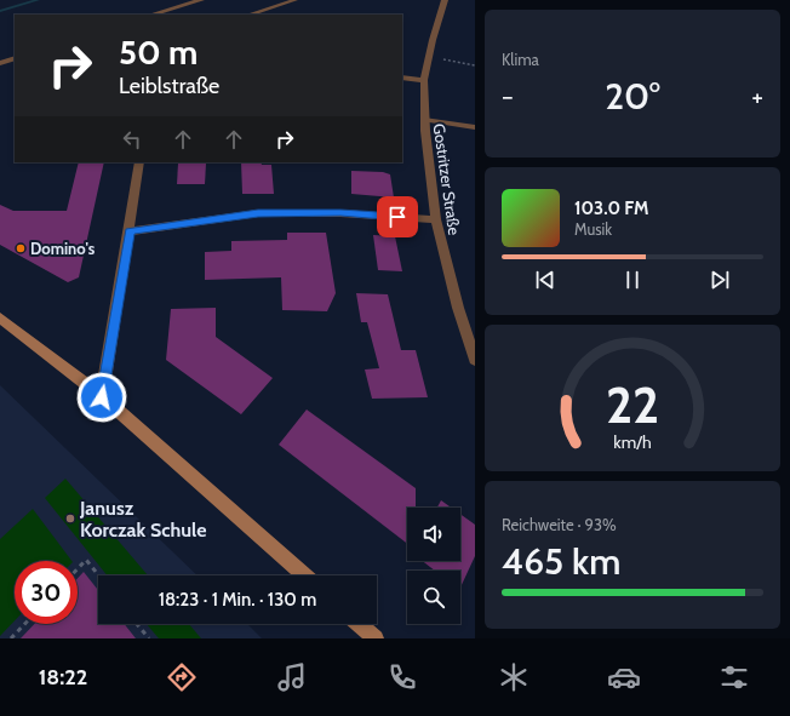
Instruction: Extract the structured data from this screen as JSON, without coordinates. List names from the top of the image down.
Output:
{
  "streets": {
    "street": ["Gostritzer Straße"]
  },
  "places": ["Domino's", "Janusz Korczak Schule"],
  "page": {
    "tile": [
      "Klima",
      ["Reichweite · 93%", "465 km"]
    ],
    "turn": ["50 m", "Leiblstraße"],
    "heat": ["−", "20°", "+"],
    "song": ["103.0 FM", "Musik"],
    "limit": "30",
    "trip": "18:23 · 1 Min. · 130 m",
    "tabs": "18:22",
    "gauge": ["22", "km/h"]
  }
}
